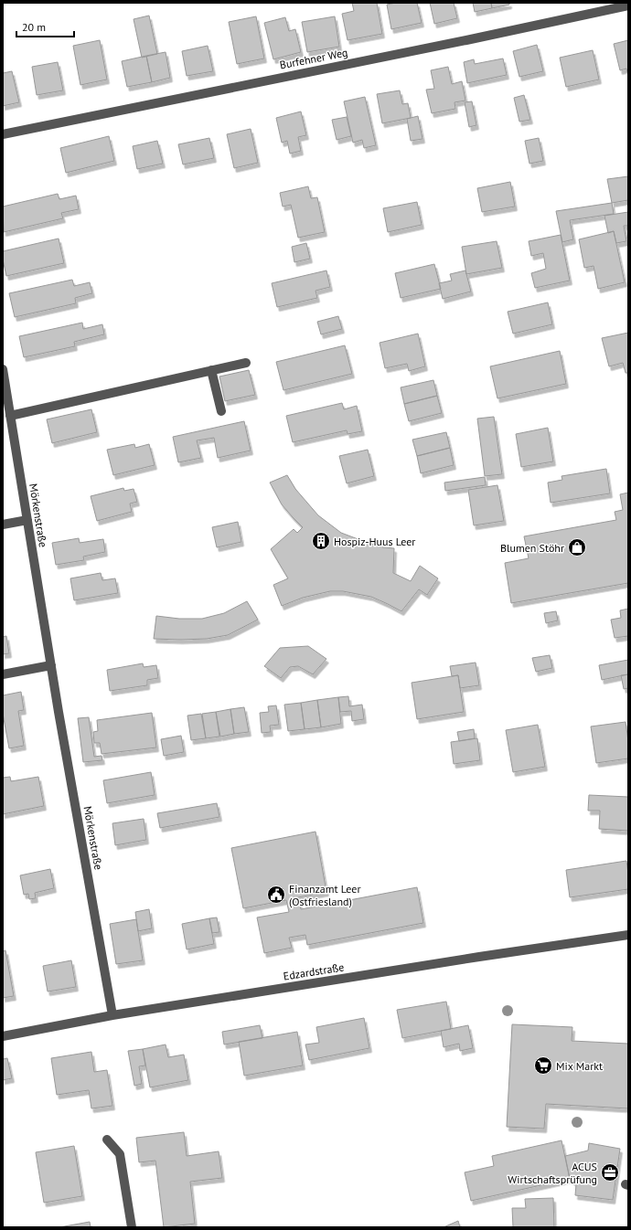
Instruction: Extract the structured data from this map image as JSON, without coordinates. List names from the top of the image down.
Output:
{
  "streets": {
    "street": ["Burfehner Weg", "Mörkenstraße", "Edzardstraße"]
  },
  "crossings": [
    ["Mörkenstraße", "Edzardstraße"]
  ],
  "places": {
    "building": ["Hospiz-Huus Leer"],
    "shop": ["Blumen Stöhr"],
    "public building": ["Finanzamt Leer (Ostfriesland)"],
    "supermarket": ["Mix Markt"],
    "office": ["ACUS Wirtschaftsprüfung"]
  },
  "scale_bar": "20 m"
}
